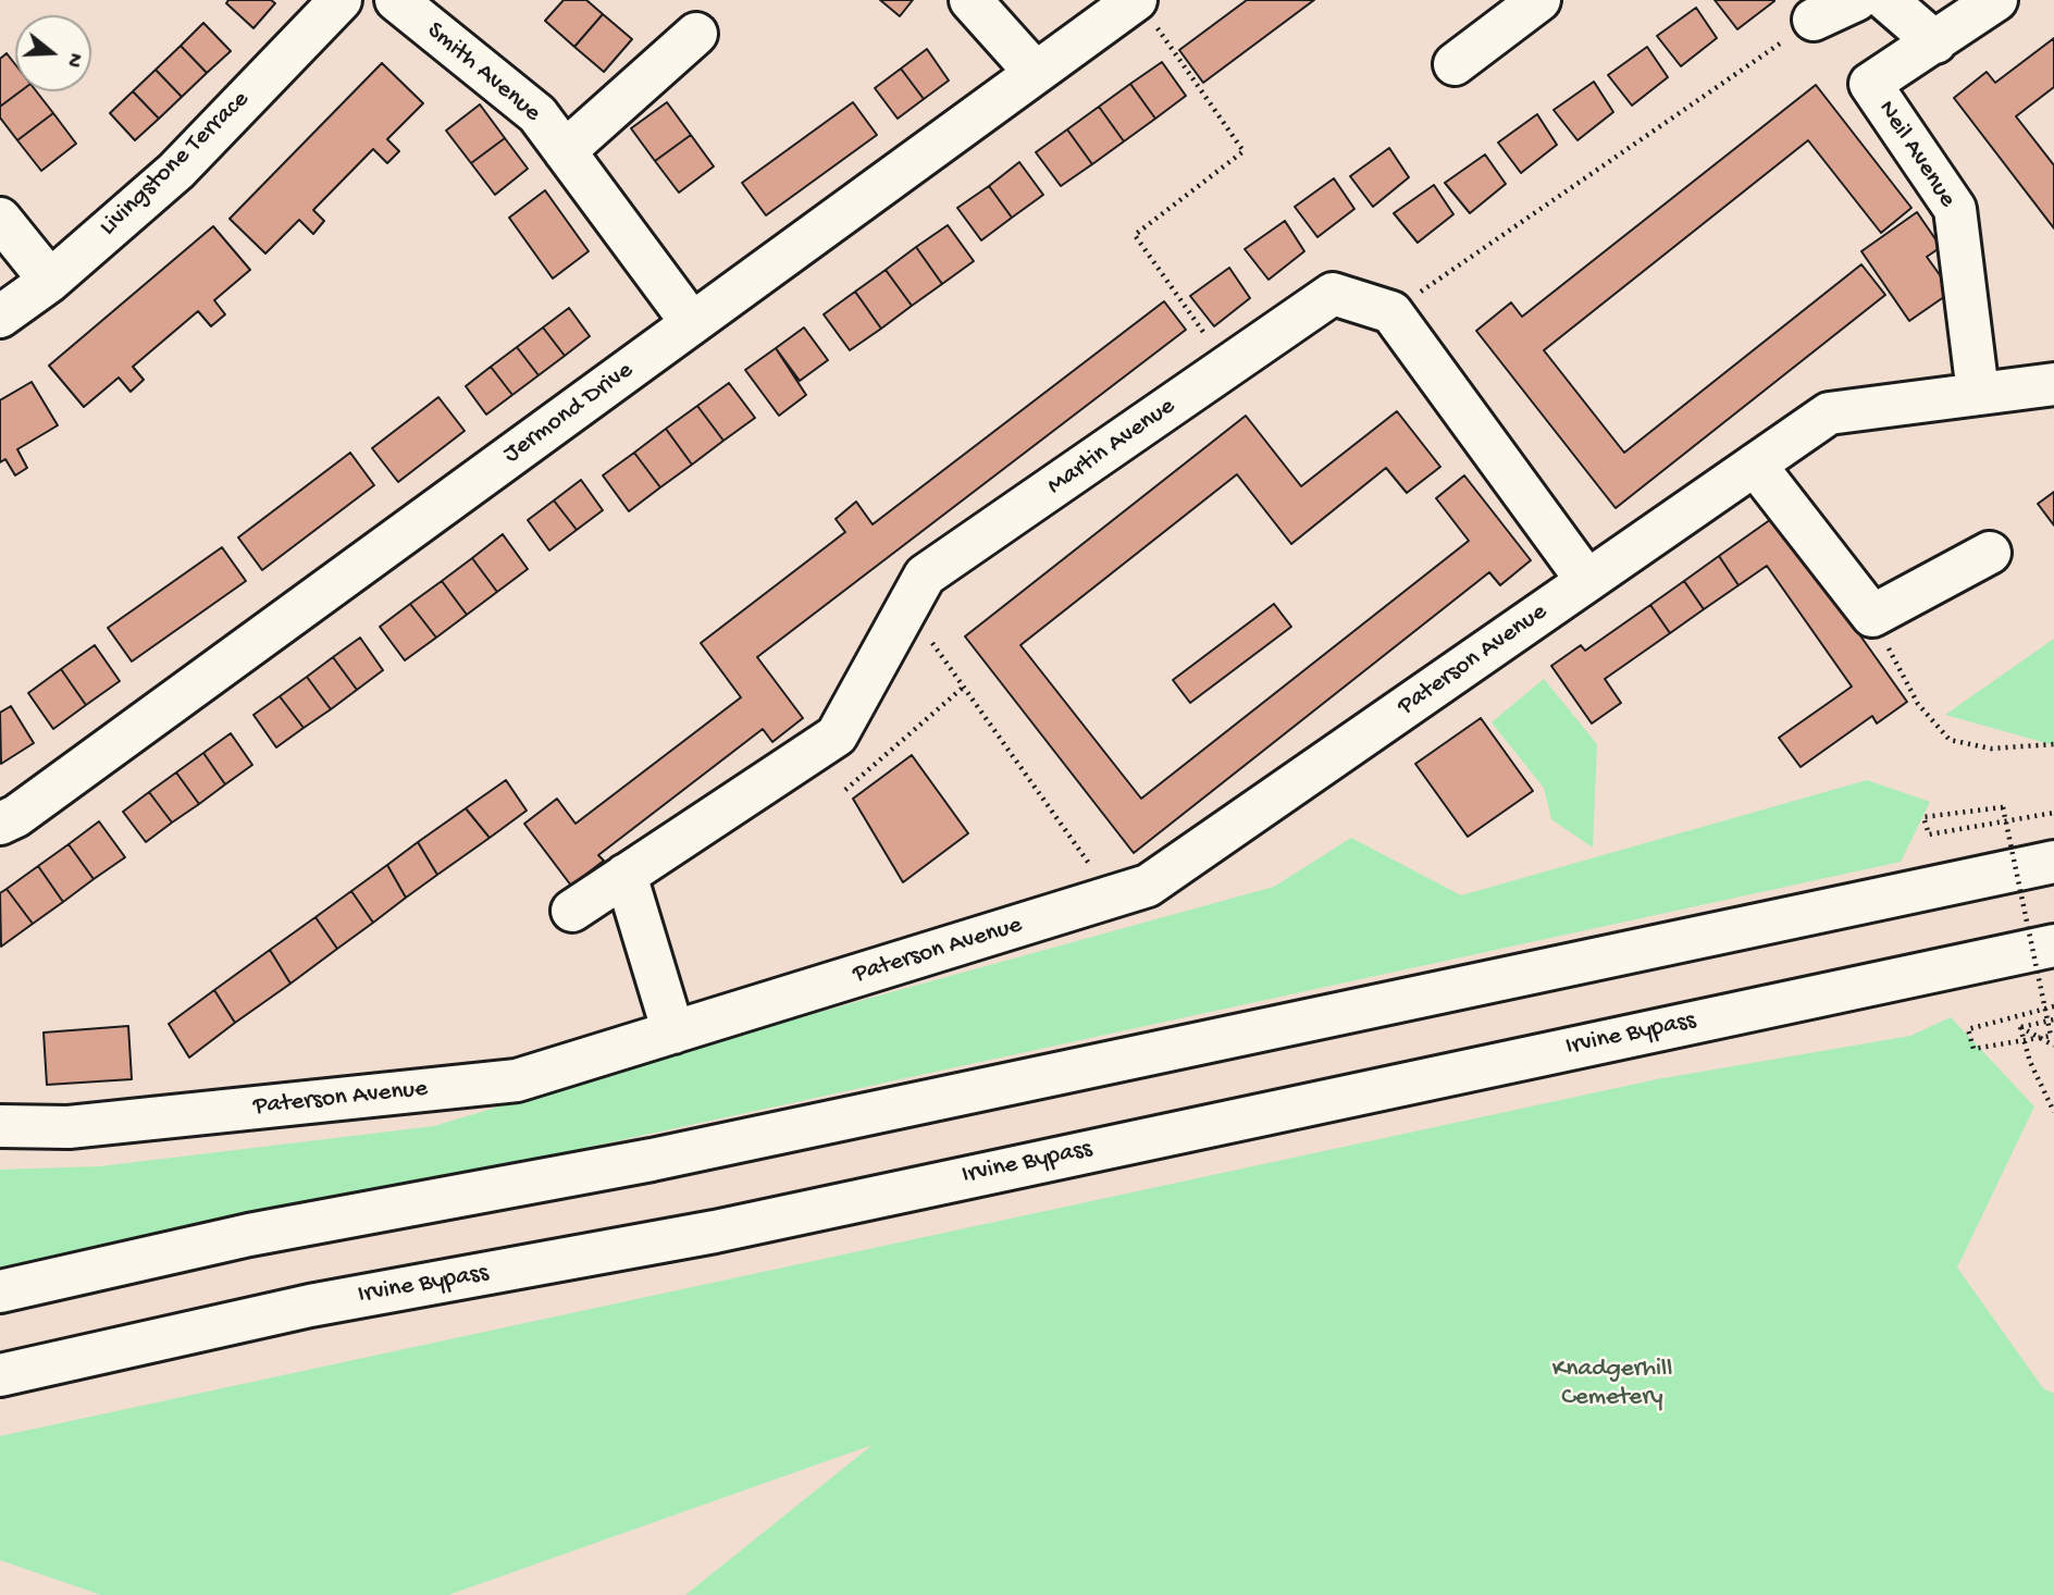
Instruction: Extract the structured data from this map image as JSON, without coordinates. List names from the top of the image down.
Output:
{
  "streets": {
    "main road": [
      "Smith Avenue",
      "Neil Avenue",
      "Livingstone Terrace",
      "Jermond Drive",
      "Martin Avenue",
      "Paterson Avenue",
      "Irvine Bypass"
    ]
  },
  "crossings": [
    ["Smith Avenue", "Jermond Drive"],
    ["Neil Avenue", "Paterson Avenue"]
  ],
  "parks": ["Knadgerhill Cemetery"],
  "north": "right"
}
